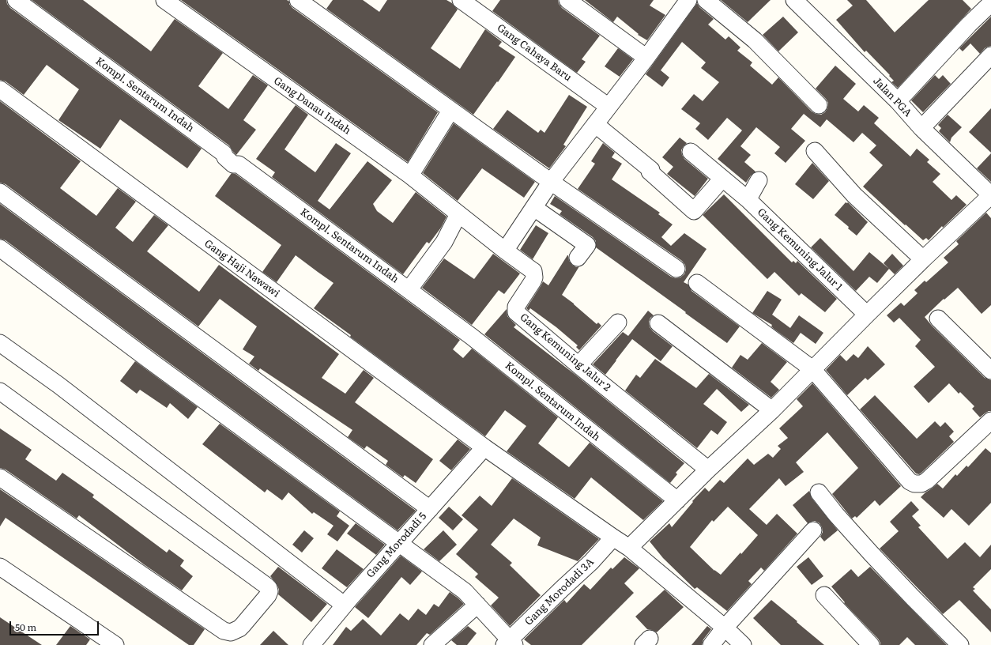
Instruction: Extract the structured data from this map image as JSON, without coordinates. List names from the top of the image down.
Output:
{
  "streets": {
    "street": [
      "Gang Cahaya Baru",
      "Kompl. Sentarum Indah",
      "Jalan PGA",
      "Gang Danau Indah",
      "Gang Kemuning Jalur 1",
      "Gang Haji Nawawi",
      "Gang Kemuning Jalur 2",
      "Gang Morodadi 5",
      "Gang Morodadi 3A"
    ]
  },
  "crossings": [
    ["Gang Danau Indah", "Gang Kemuning Jalur 2"],
    ["Gang Haji Nawawi", "Gang Morodadi 5"],
    ["Gang Haji Nawawi", "Gang Morodadi 3A"]
  ],
  "scale_bar": "50 m"
}
